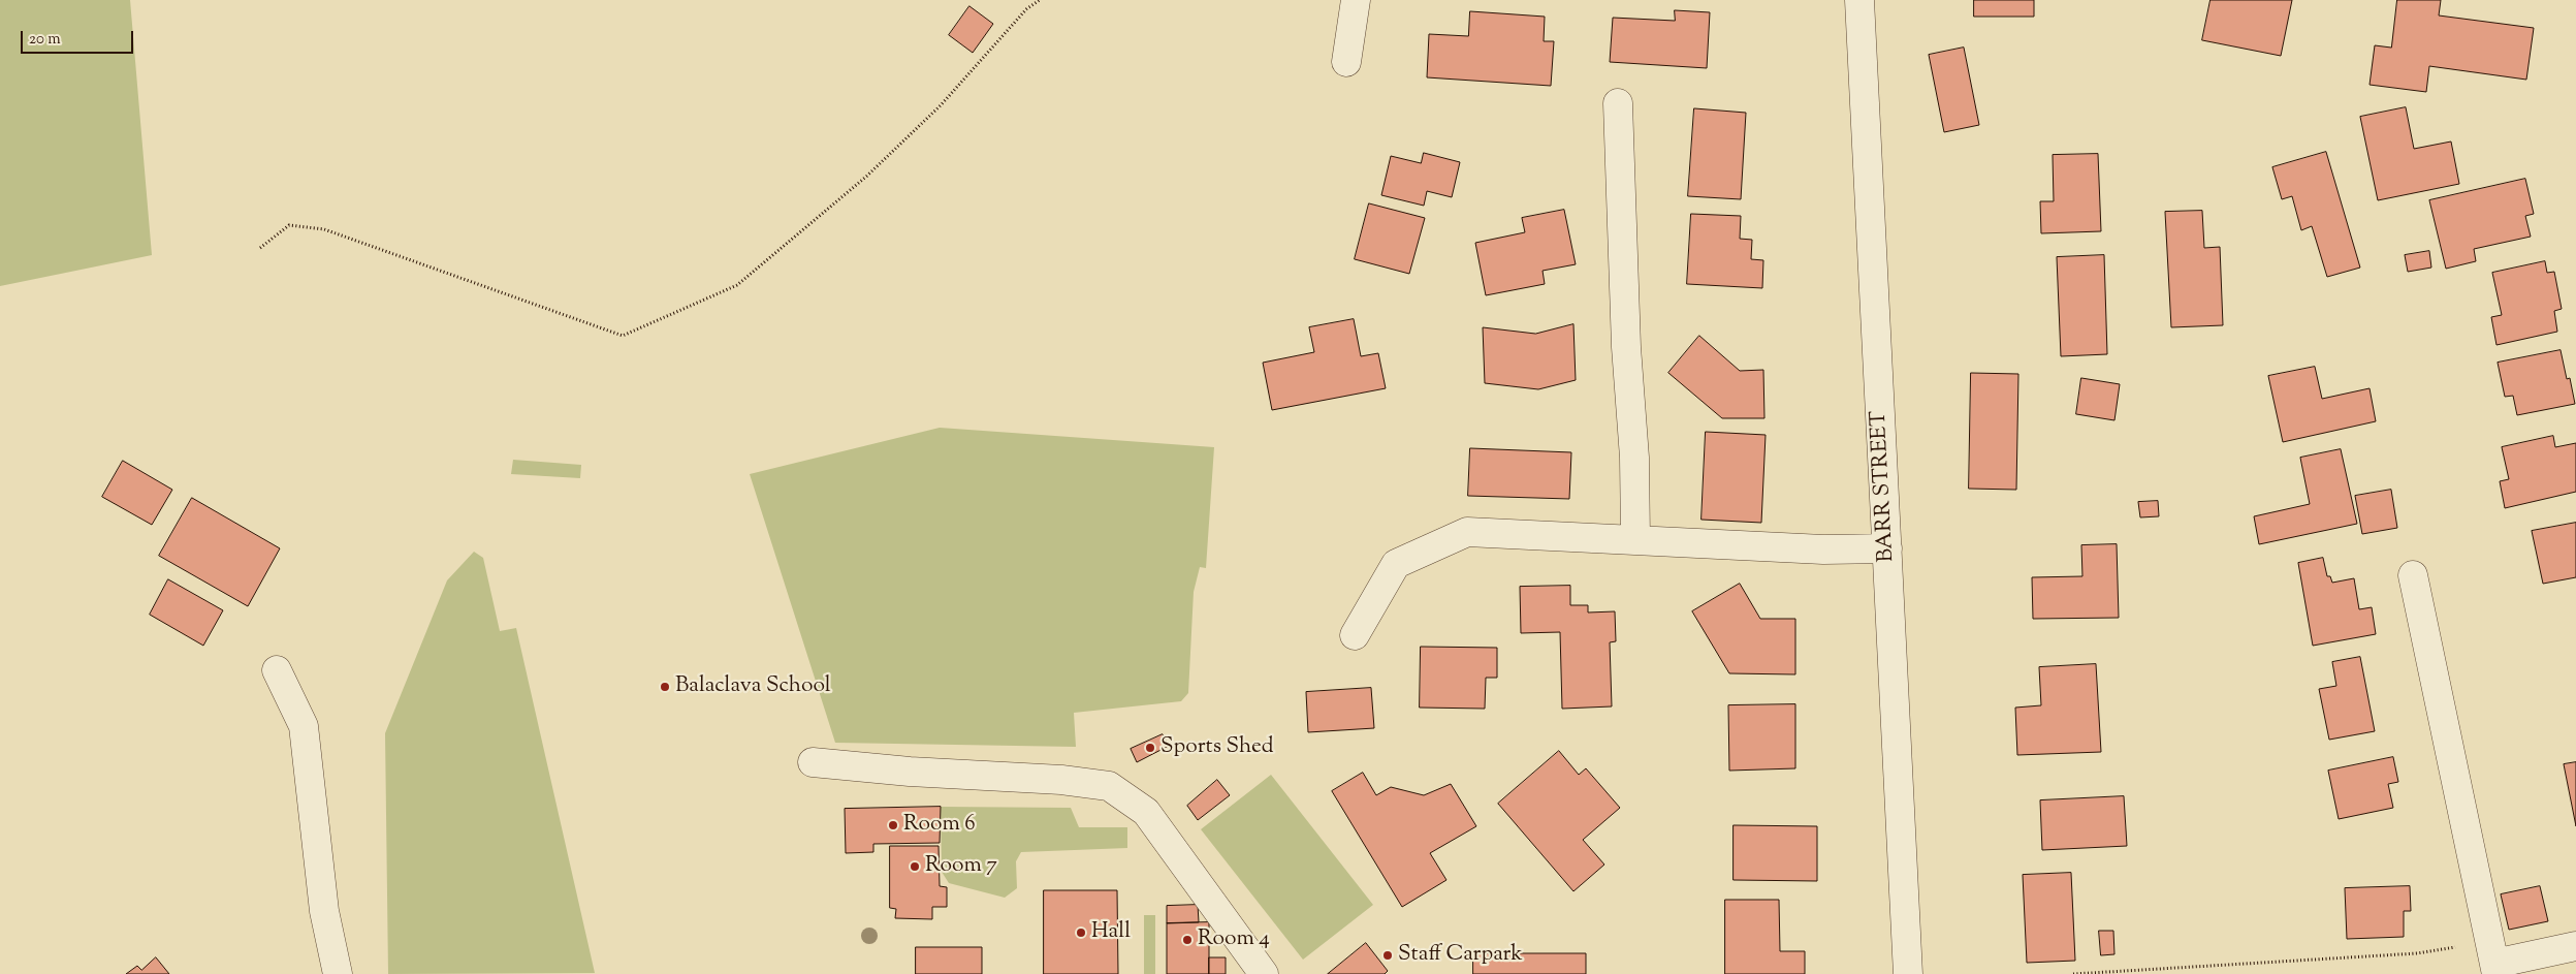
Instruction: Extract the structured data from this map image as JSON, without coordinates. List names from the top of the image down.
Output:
{
  "streets": {
    "street": ["BARR STREET"]
  },
  "places": [
    "Balaclava School",
    "Sports Shed",
    "Room 6",
    "Room 7",
    "Hall",
    "Room 4",
    "Staff Carpark"
  ],
  "scale_bar": "20 m"
}
